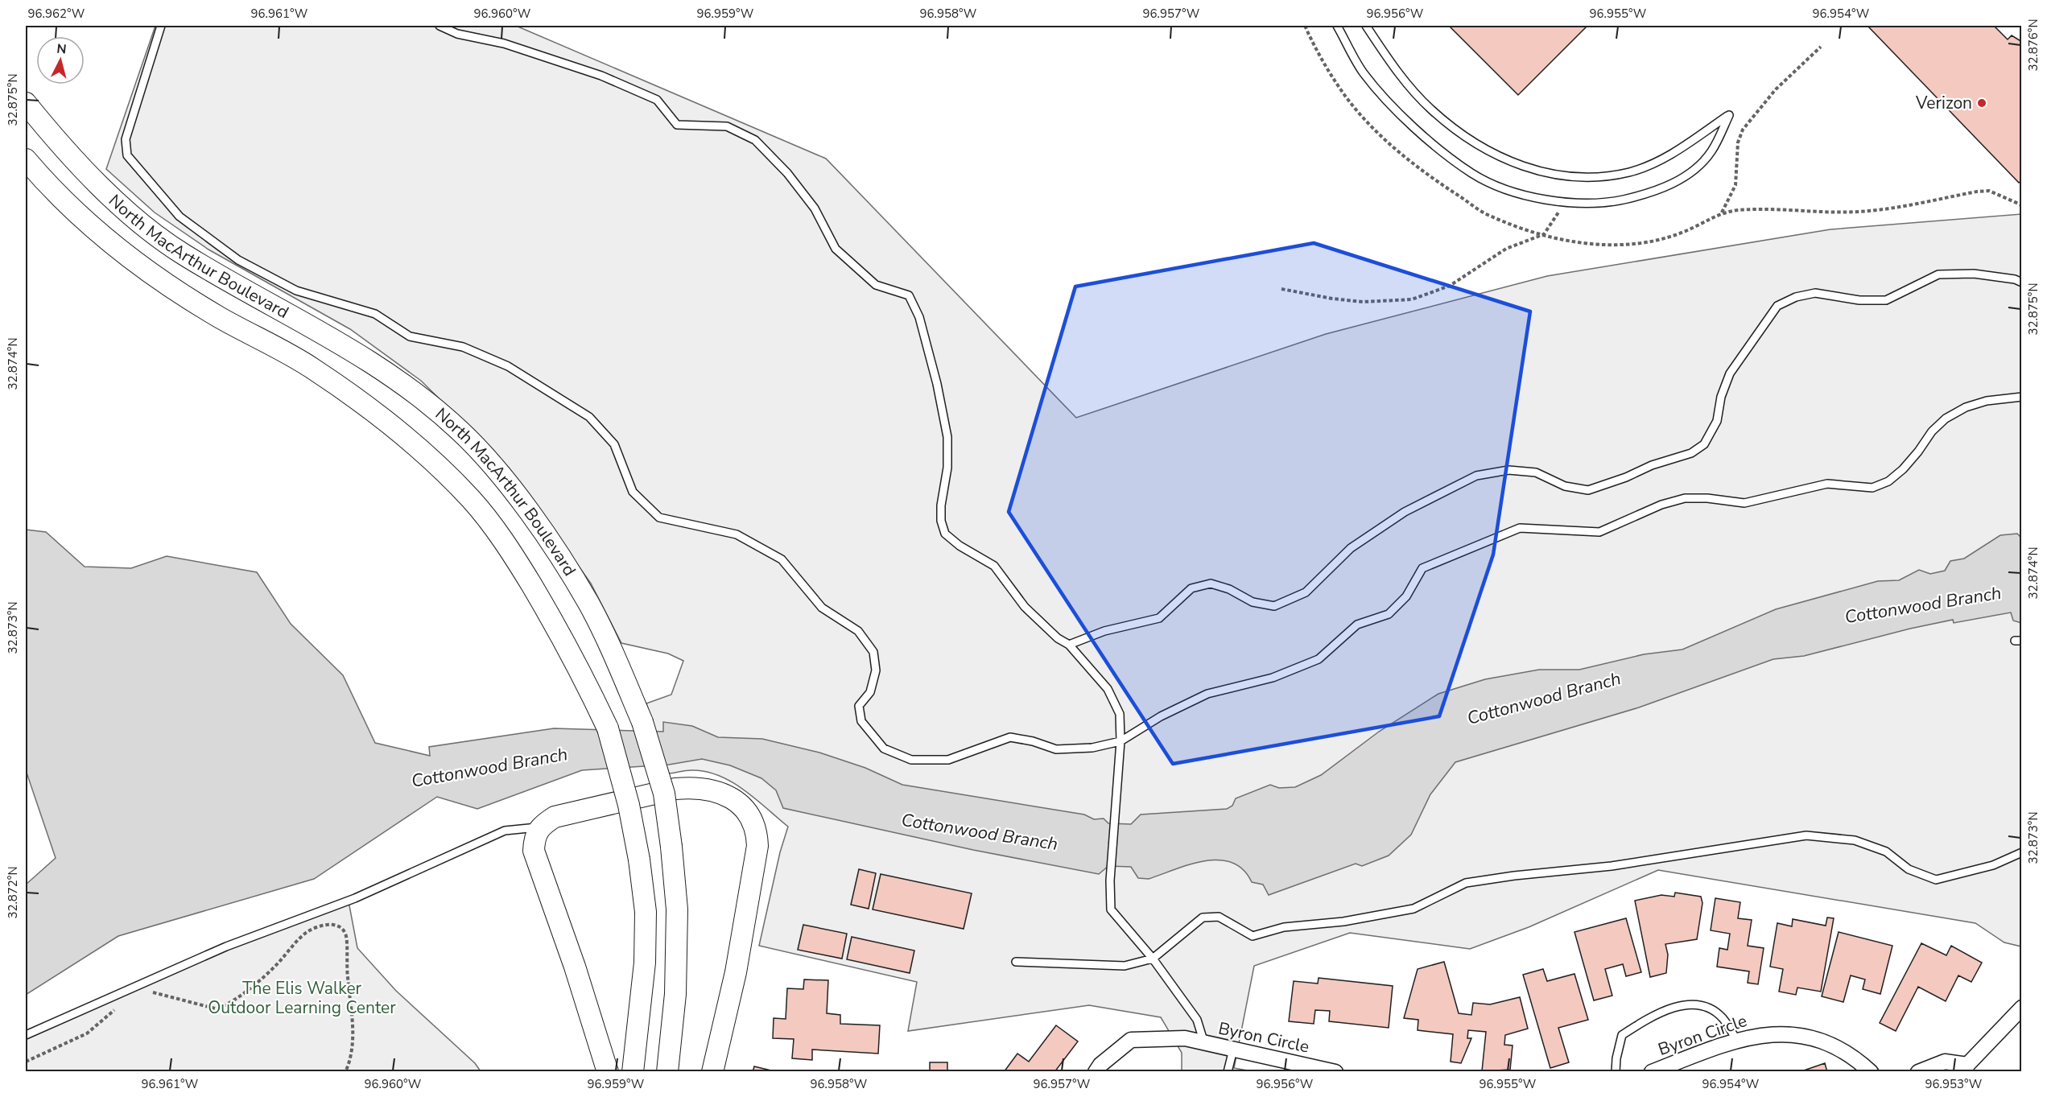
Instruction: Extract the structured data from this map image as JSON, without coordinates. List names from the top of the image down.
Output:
{
  "streets": {
    "main road": ["North MacArthur Boulevard"],
    "street": ["Byron Circle"]
  },
  "water": ["Cottonwood Branch"],
  "parks": ["The Elis Walker Outdoor Learning Center"],
  "places": ["Verizon"],
  "north": "top",
  "coordinates": [
    "96.962°W",
    "96.961°W",
    "96.960°W",
    "96.959°W",
    "96.958°W",
    "96.957°W",
    "96.956°W",
    "96.955°W",
    "96.954°W",
    "32.876°N",
    "32.875°N",
    "32.874°N",
    "32.873°N",
    "32.872°N",
    "96.953°W"
  ]
}
